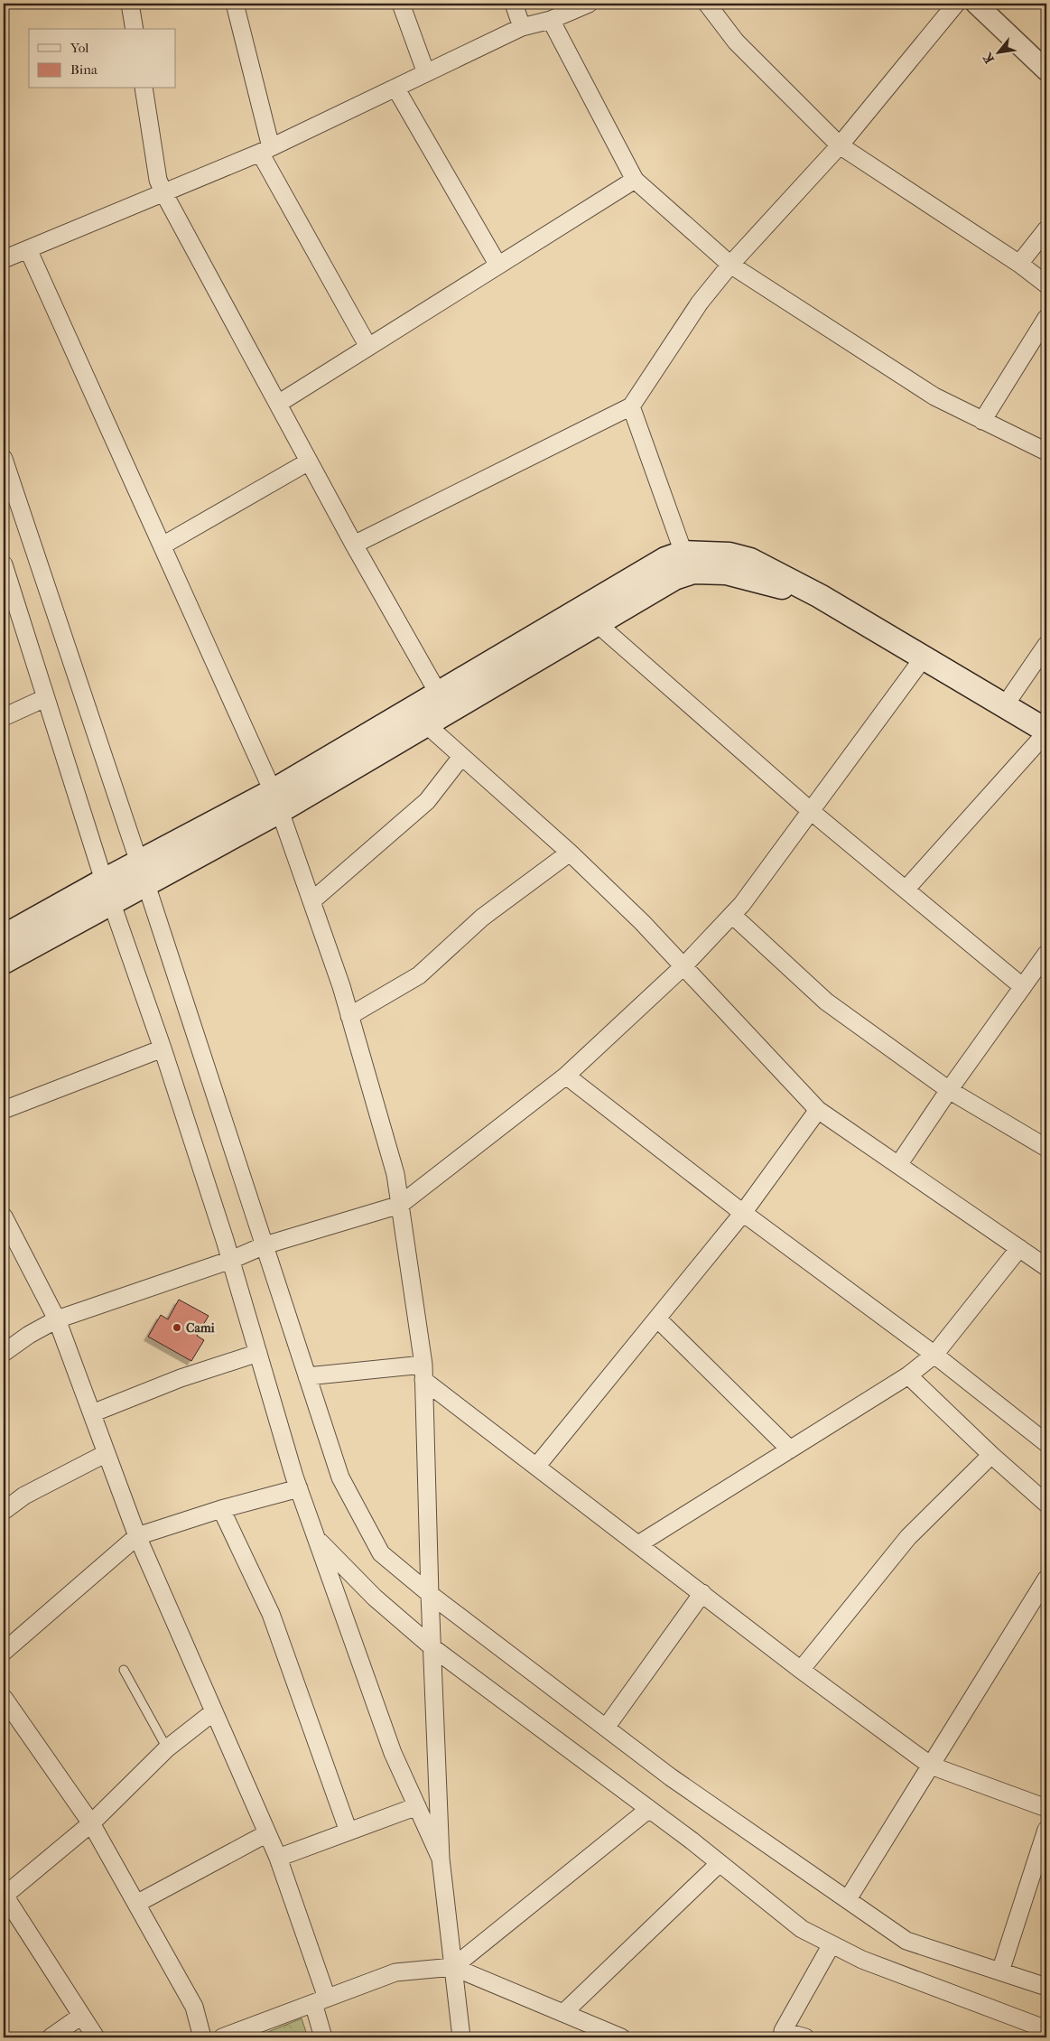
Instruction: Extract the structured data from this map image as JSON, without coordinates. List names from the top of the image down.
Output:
{
  "places": ["Cami"],
  "legend": ["Yol", "Bina"],
  "north": "bottom left"
}
